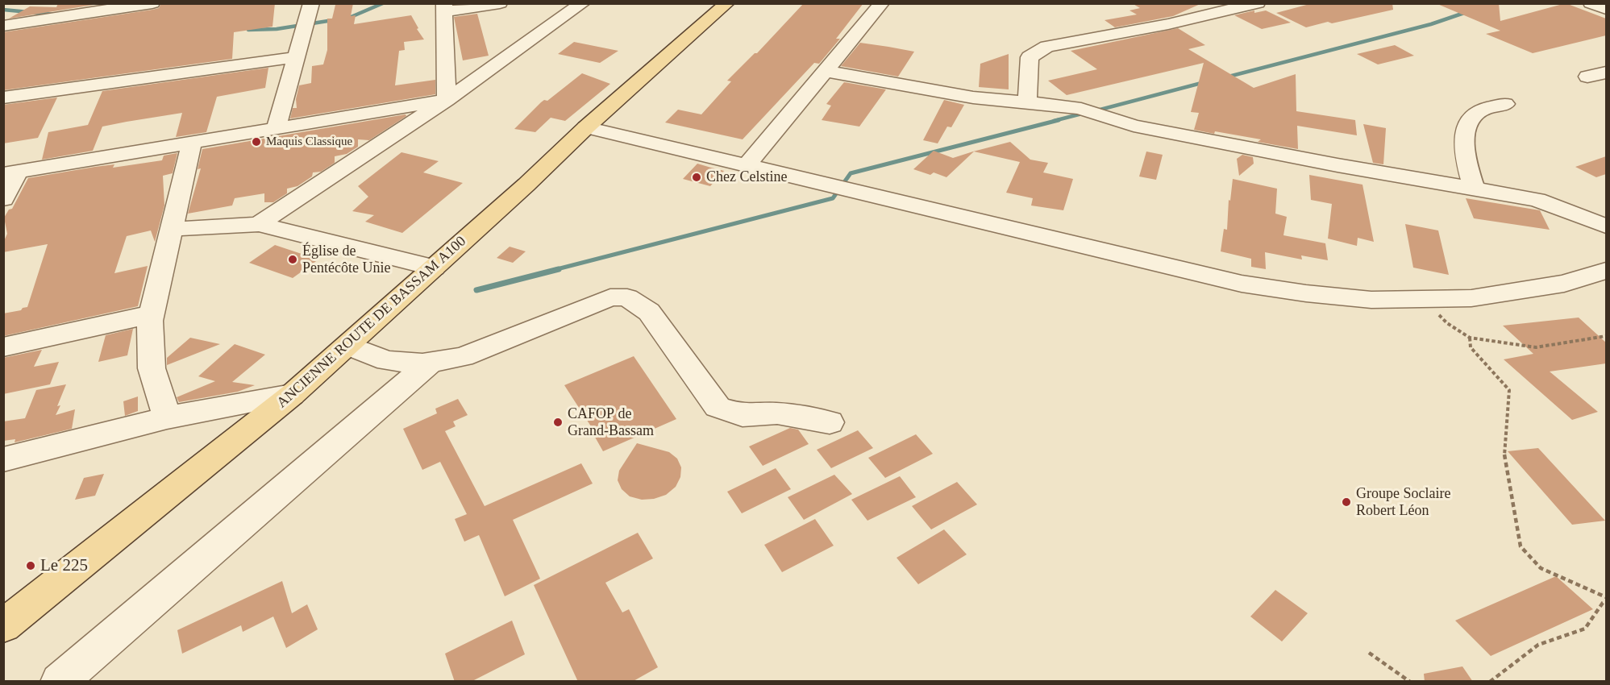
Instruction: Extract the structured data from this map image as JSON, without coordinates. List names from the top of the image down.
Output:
{
  "streets": {
    "main road": ["ANCIENNE ROUTE DE BASSAM A100"]
  },
  "places": [
    "Maquis Classique",
    "Chez Celstine",
    "Église de Pentécôte Unie",
    "CAFOP de Grand-Bassam",
    "Groupe Soclaire Robert Léon",
    "Le 225"
  ]
}
